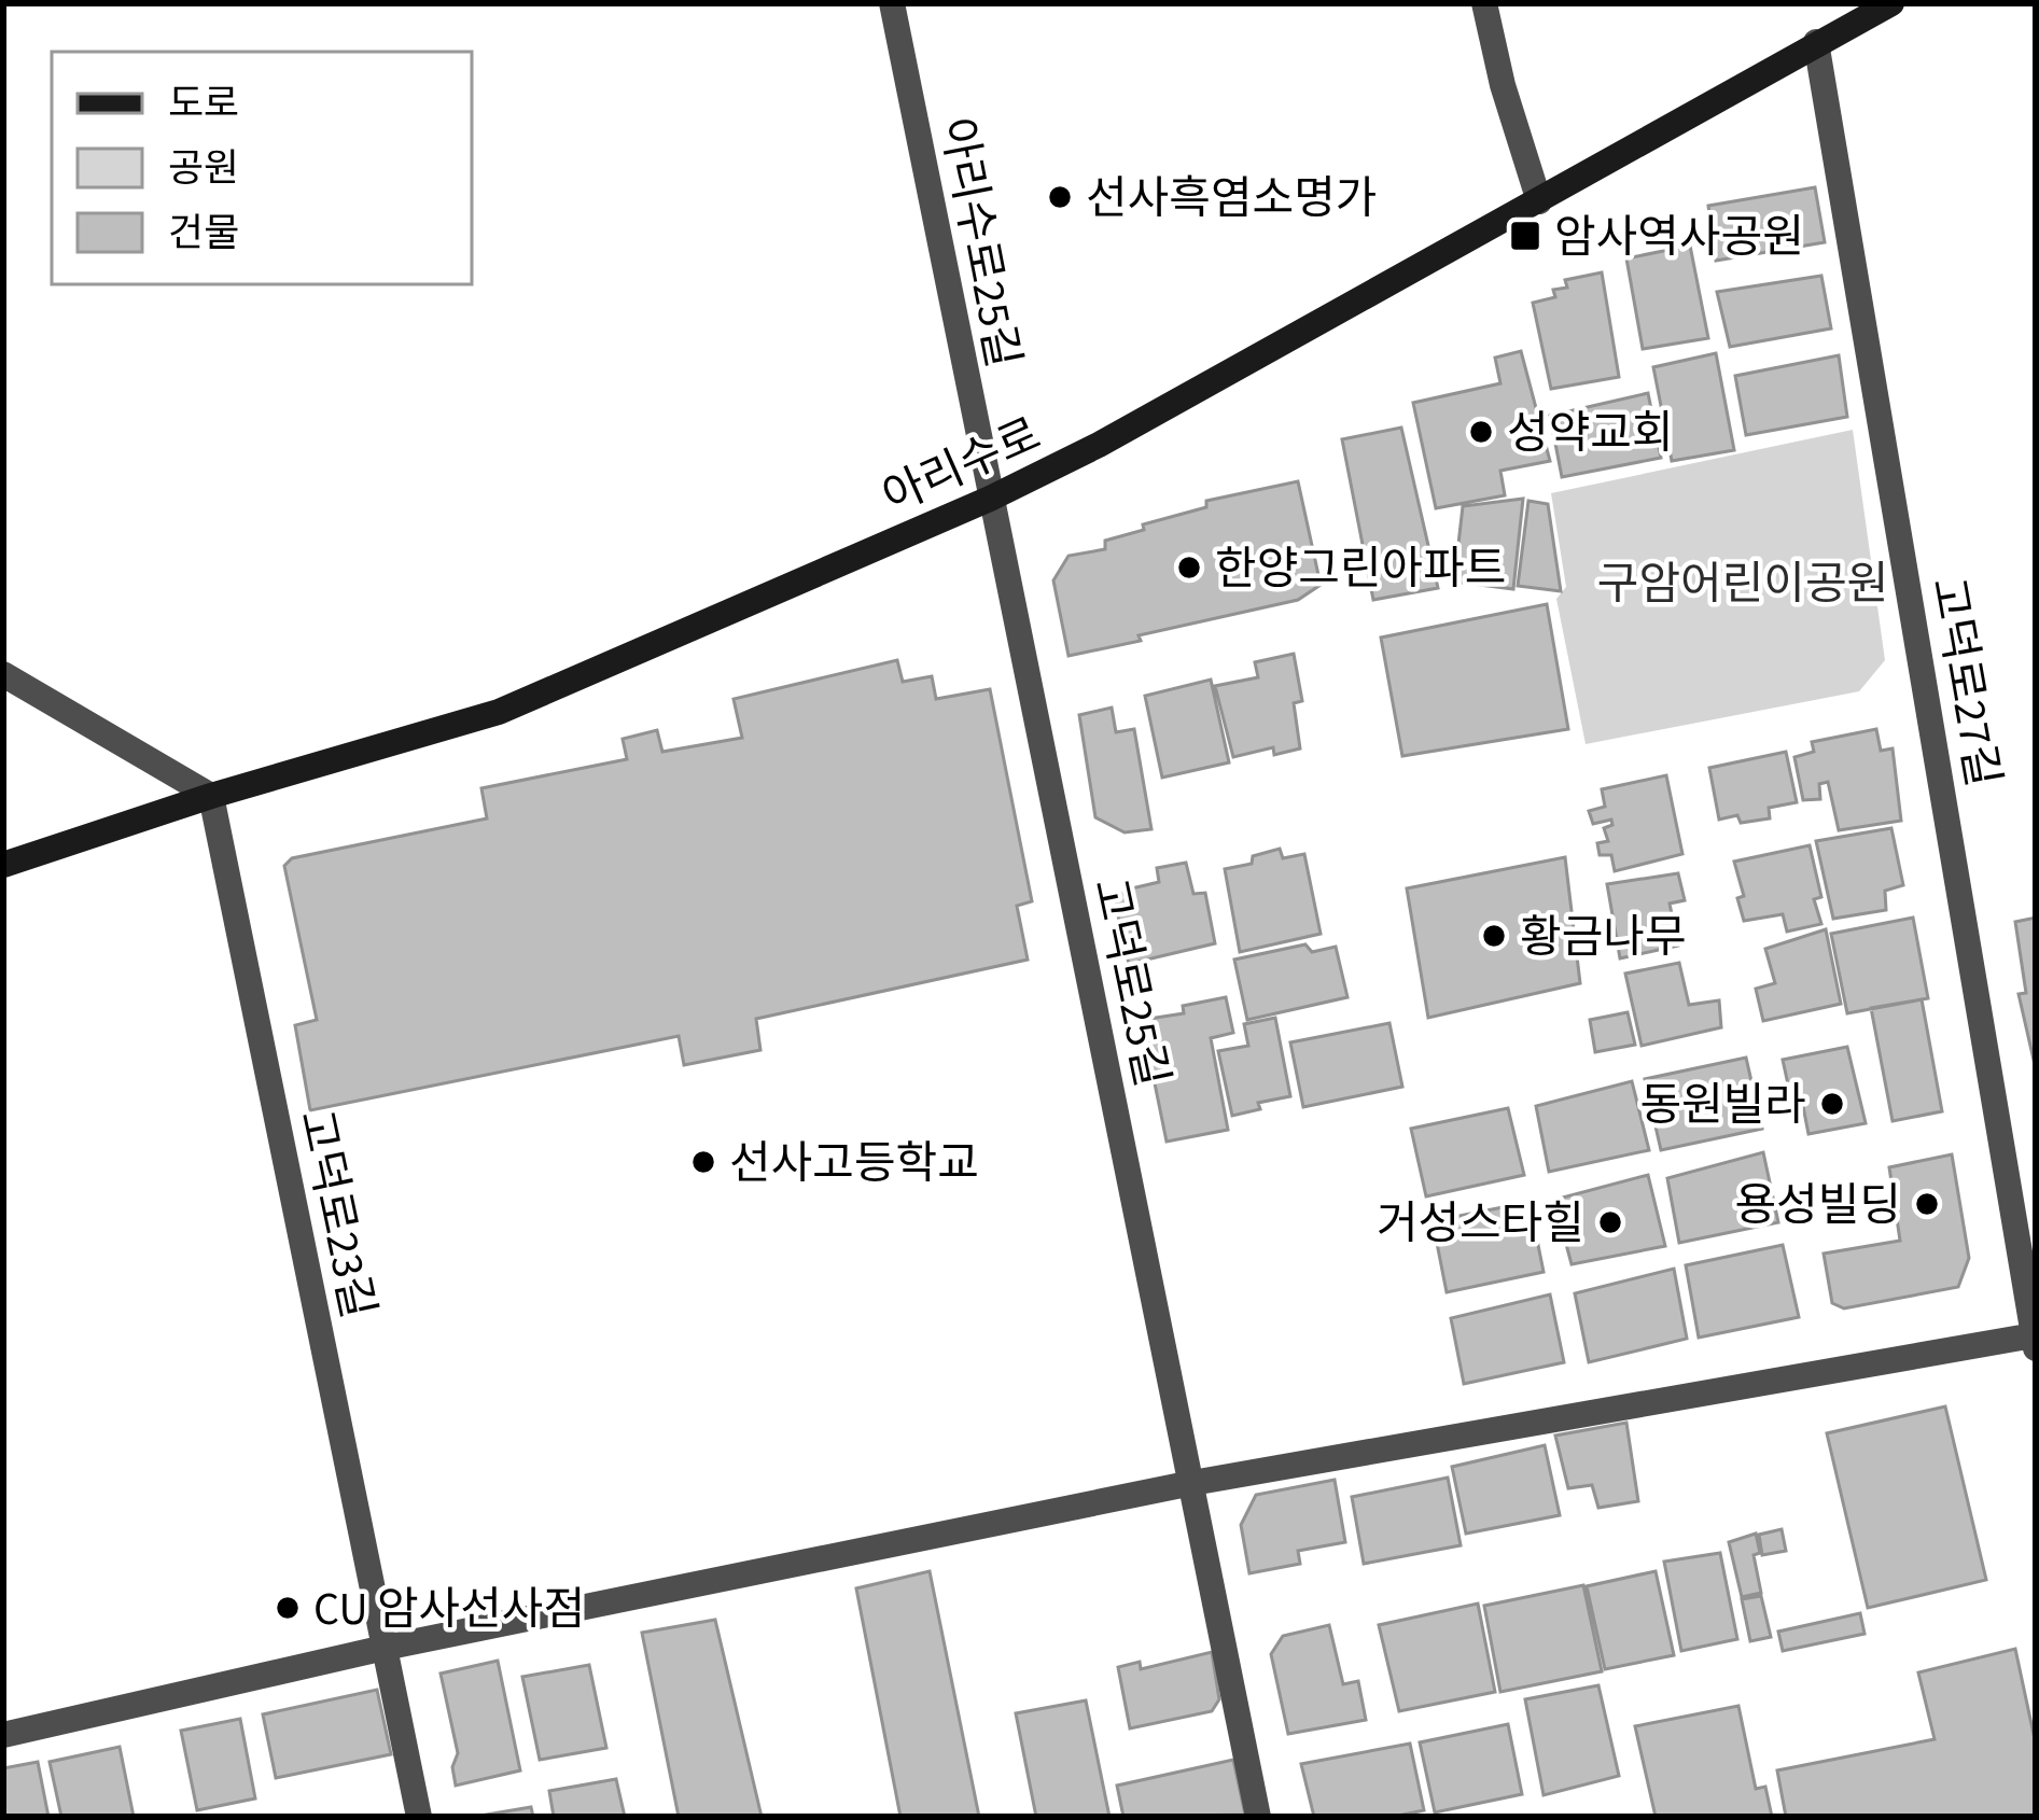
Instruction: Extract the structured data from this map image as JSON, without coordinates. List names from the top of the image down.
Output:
{
  "streets": {
    "street": [
      "아리수로25길",
      "아리수로",
      "고덕로27길",
      "고덕로25길",
      "고덕로23길"
    ]
  },
  "crossings": [
    ["아리수로25길", "아리수로"],
    ["아리수로25길", "고덕로25길"],
    ["아리수로", "고덕로27길"],
    ["아리수로", "고덕로25길"],
    ["아리수로", "고덕로23길"],
    ["고덕로27길", "고덕로25길"]
  ],
  "parks": ["구암어린이공원"],
  "places": {
    "other": [
      "선사흑염소명가",
      "성약교회",
      "한양그린아파트",
      "황금나무",
      "동원빌라",
      "선사고등학교",
      "용성빌딩",
      "거성스타힐",
      "CU 암사선사점"
    ],
    "transit": ["암사역사공원"]
  },
  "legend": ["도로", "공원", "건물"]
}
